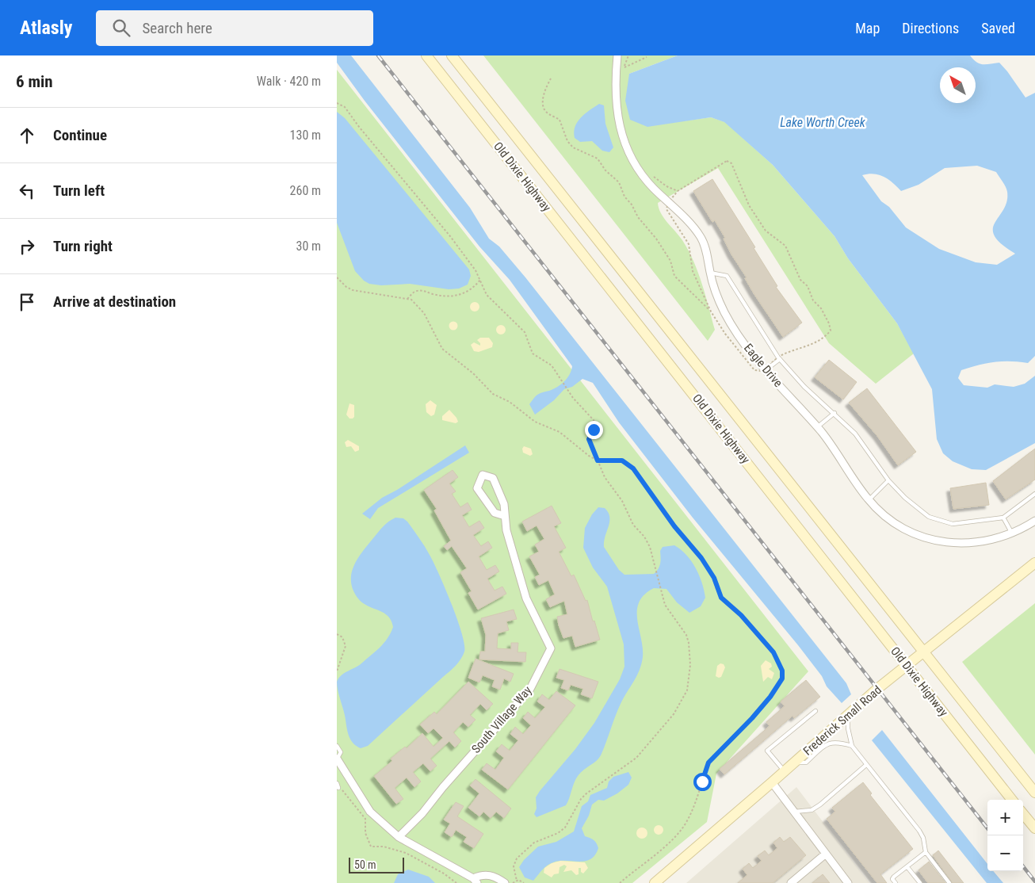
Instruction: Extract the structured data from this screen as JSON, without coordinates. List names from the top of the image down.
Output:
{
  "streets": {
    "main road": ["Old Dixie Highway", "Frederick Small Road"],
    "street": ["Eagle Drive", "South Village Way"]
  },
  "crossings": [
    ["Old Dixie Highway", "Frederick Small Road"]
  ],
  "water": ["Lake Worth Creek"],
  "scale_bar": "50 m",
  "north": "top left",
  "page": {
    "header": "Atlasly",
    "search": "Search here",
    "nav": ["Map", "Directions", "Saved"],
    "heading": ["6 min", "Walk · 420 m"],
    "list": [
      ["Continue", "130 m"],
      ["Turn left", "260 m"],
      ["Turn right", "30 m"],
      "Arrive at destination"
    ],
    "map_buttons": ["+", "−"],
    "scale": "50 m"
  }
}
